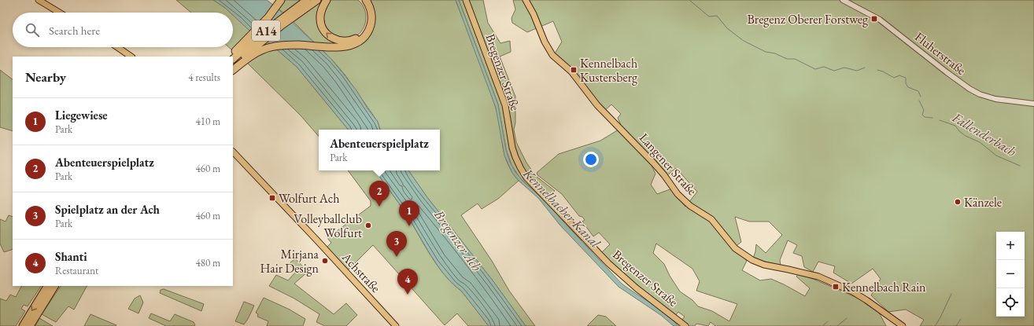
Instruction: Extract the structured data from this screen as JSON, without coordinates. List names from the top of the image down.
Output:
{
  "streets": {
    "highway": ["A14"],
    "main road": ["Bregenzer Straße", "Langener Straße", "Achstraße"],
    "street": ["Fluherstraße"]
  },
  "water": ["Fallenderbach", "Kennelbacher Kanal", "Bregenzer Ach"],
  "places": {
    "transit": [
      "Bregenz Oberer Forstweg",
      "Kennelbach Kustersberg",
      "Wolfurt Ach",
      "Kennelbach Rain"
    ],
    "other": ["Känzele", "Volleyballclub Wolfurt", "Mirjana Hair Design"]
  },
  "page": {
    "search": "Search here",
    "heading": ["Nearby", "4 results"],
    "list": [
      {
        "mark": "1",
        "name": "Liegewiese",
        "note": "Park",
        "value": "410 m"
      },
      {
        "mark": "2",
        "name": "Abenteuerspielplatz",
        "note": "Park",
        "value": "460 m"
      },
      {
        "mark": "3",
        "name": "Spielplatz an der Ach",
        "note": "Park",
        "value": "460 m"
      },
      {
        "mark": "4",
        "name": "Shanti",
        "note": "Restaurant",
        "value": "480 m"
      }
    ],
    "popup": ["Abenteuerspielplatz", "Park"],
    "pins": [
      "2",
      "1",
      "3",
      "4"
    ],
    "map_buttons": ["+", "−"]
  }
}
